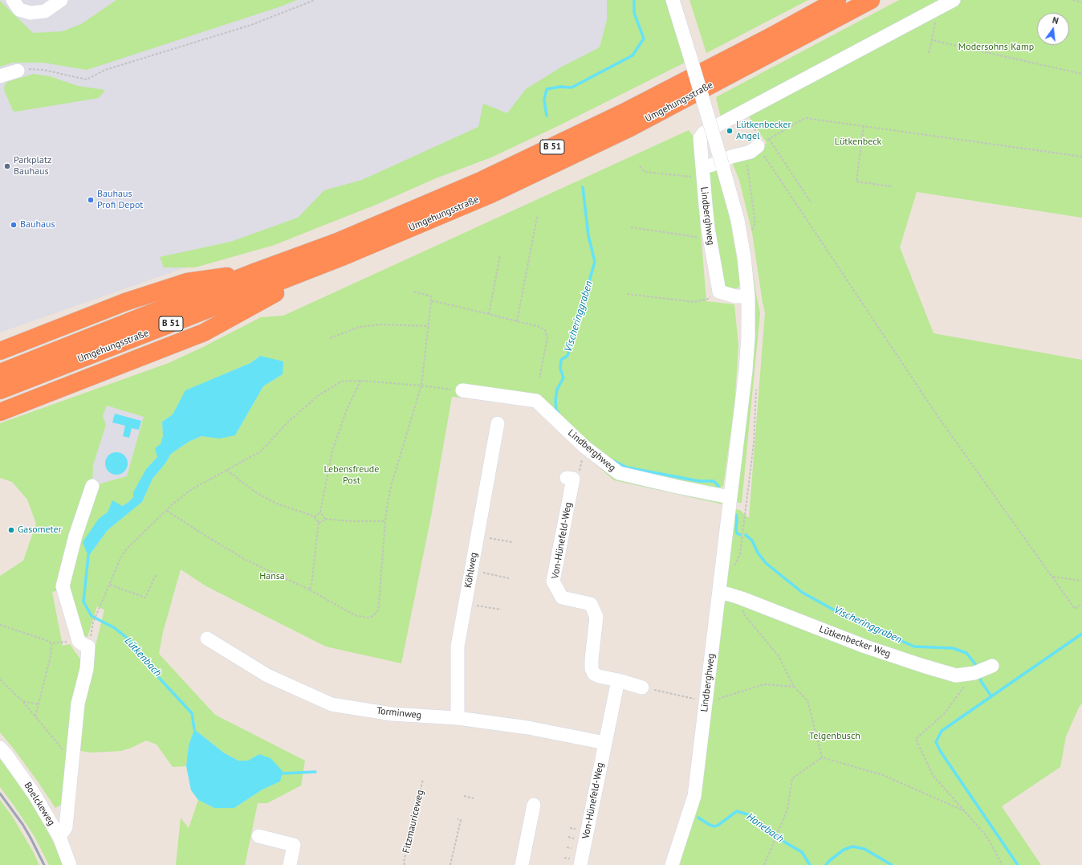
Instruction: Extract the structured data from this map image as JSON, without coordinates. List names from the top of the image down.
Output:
{
  "streets": {
    "highway": ["Umgehungsstraße", "B 51"],
    "street": [
      "Lindberghweg",
      "Von-Hünefeld-Weg",
      "Köhlweg",
      "Lütkenbecker Weg",
      "Torminweg",
      "Boelckeweg"
    ],
    "path": ["Fitzmauriceweg"]
  },
  "crossings": [
    ["Umgehungsstraße", "B 51"],
    ["Lindberghweg", "Lütkenbecker Weg"],
    ["Von-Hünefeld-Weg", "Torminweg"],
    ["Köhlweg", "Torminweg"]
  ],
  "water": ["Vischeringgraben", "Lütkenbach", "Honebach"],
  "parks": [
    "Modersohns Kamp",
    "Lütkenbeck",
    "Lebensfreude Post",
    "Hansa",
    "Telgenbusch"
  ],
  "places": [
    "Lütkenbecker Angel",
    "Parkplatz Bauhaus",
    "Bauhaus Profi Depot",
    "Bauhaus",
    "Gasometer"
  ],
  "north": "top"
}
